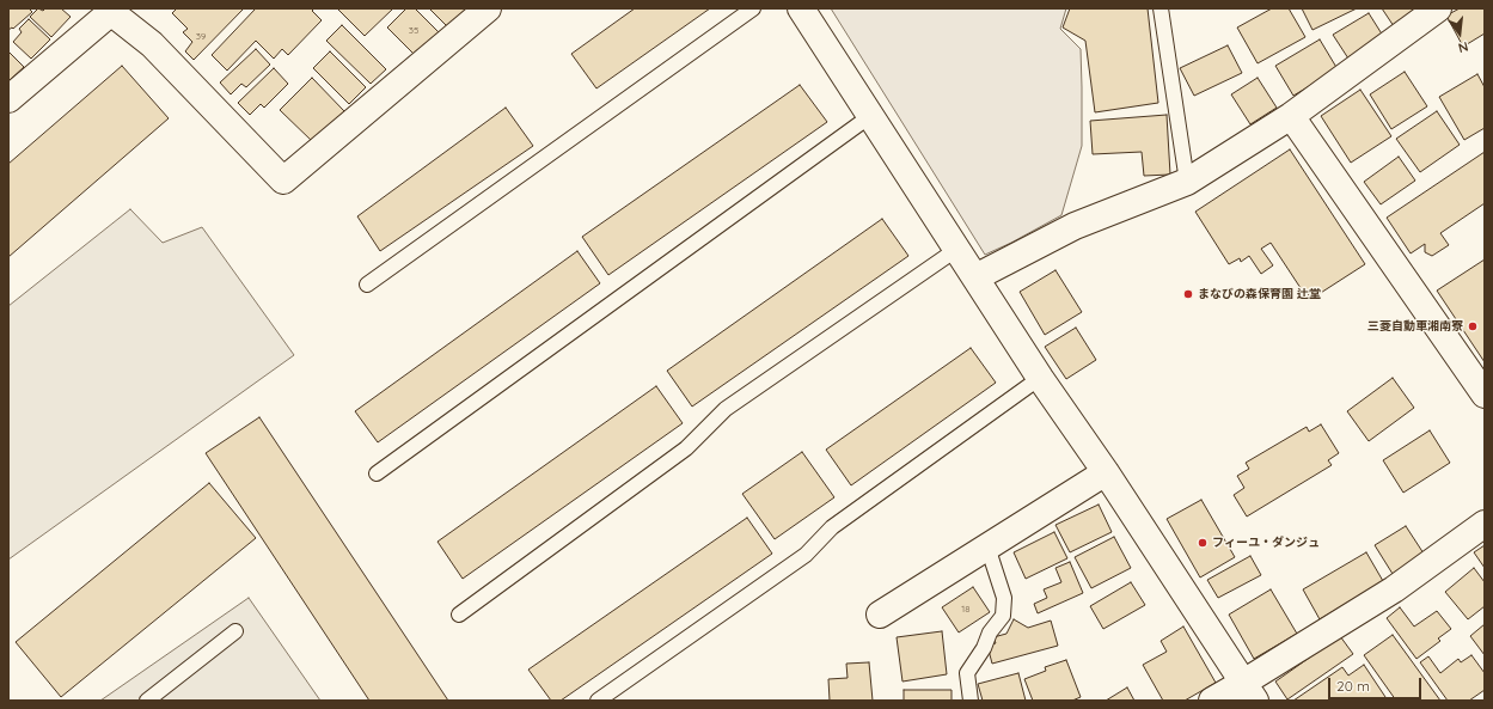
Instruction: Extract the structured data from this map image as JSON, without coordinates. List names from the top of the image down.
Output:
{
  "places": ["まなびの森保育園 辻堂", "三菱自動車湘南寮", "フィーユ・ダンジュ"],
  "house_numbers": ["35", "39", "18"],
  "scale_bar": "20 m",
  "north": "bottom"
}
